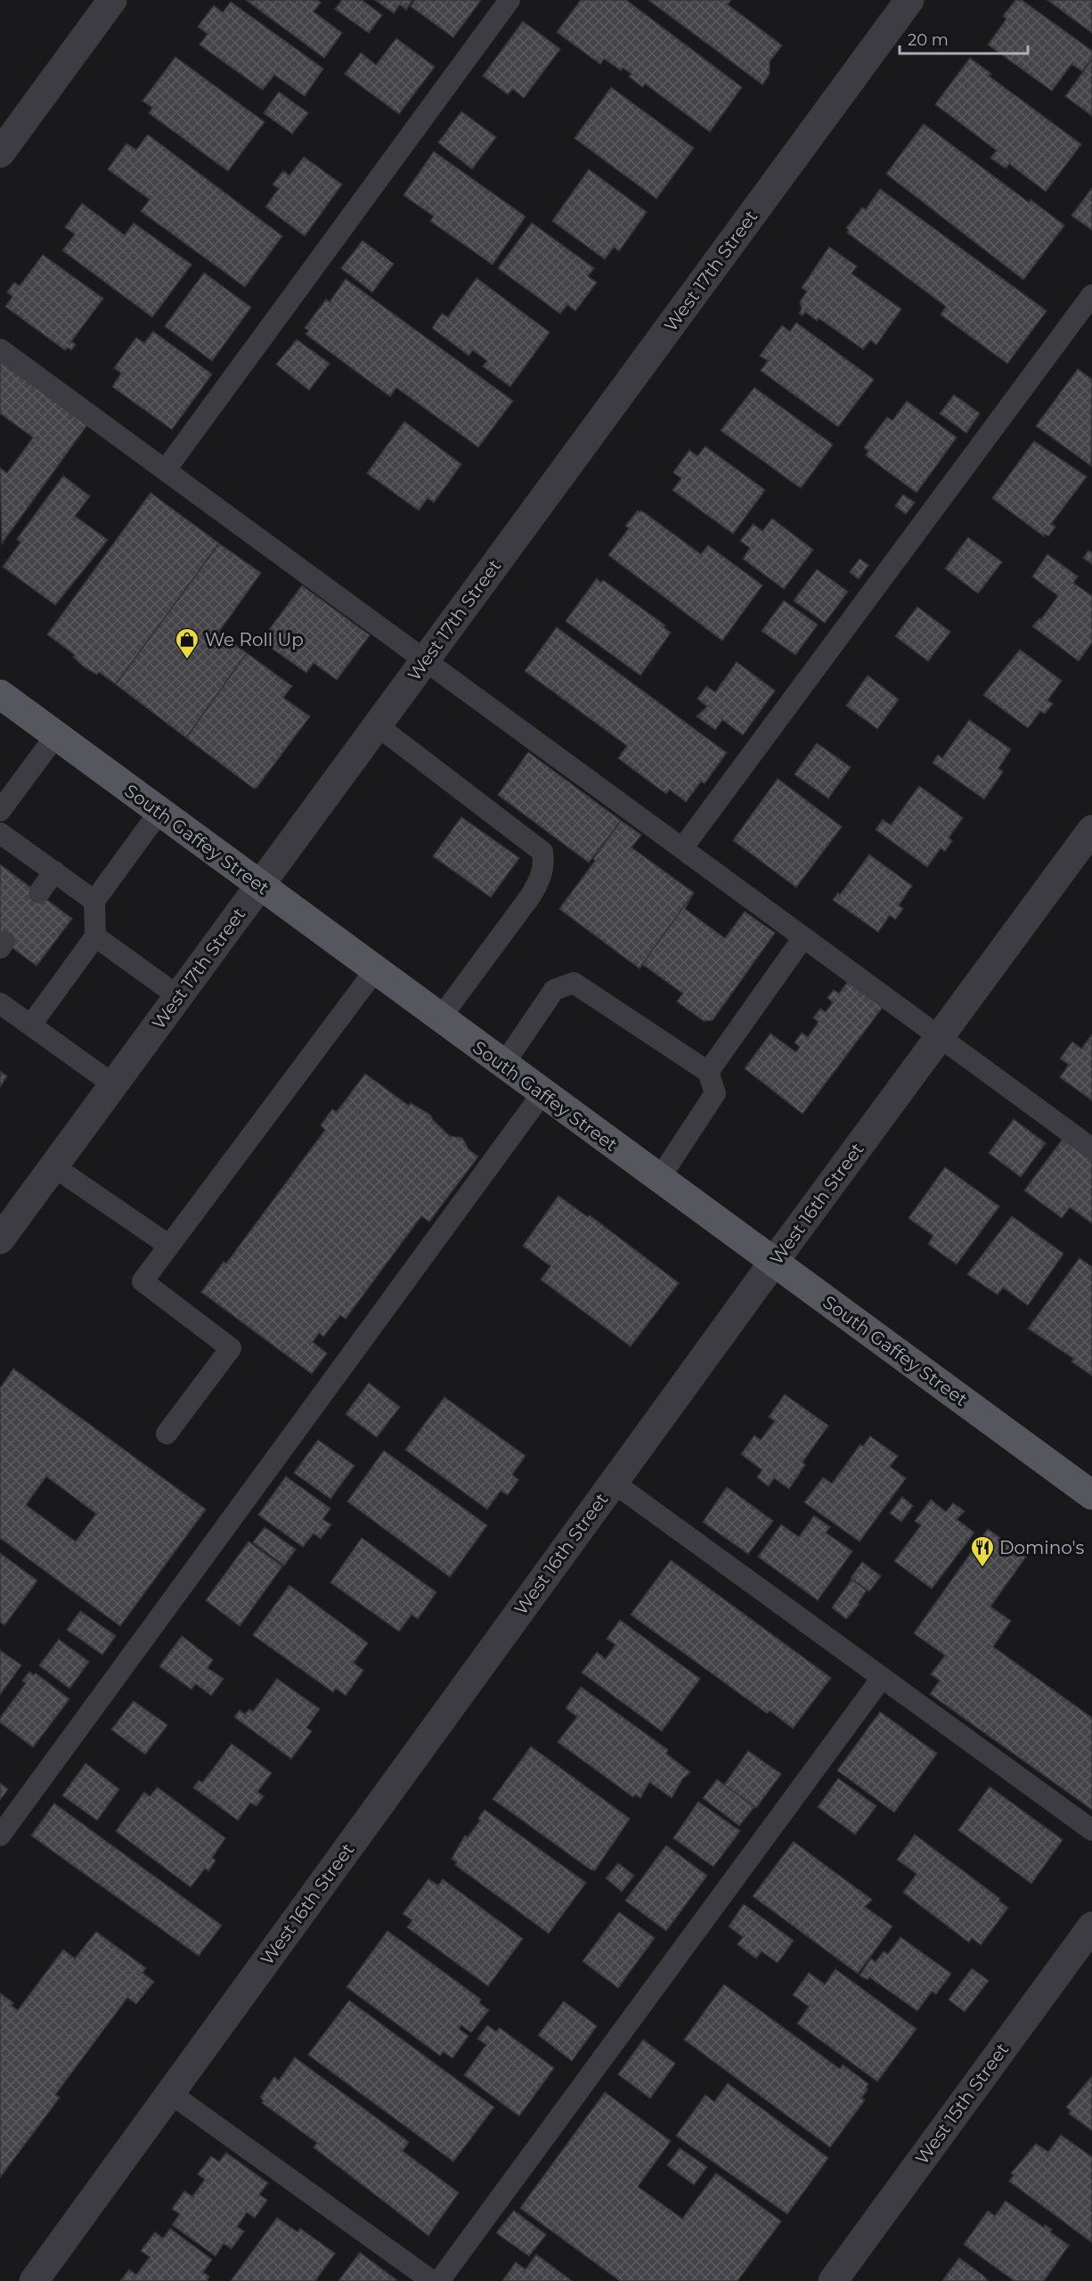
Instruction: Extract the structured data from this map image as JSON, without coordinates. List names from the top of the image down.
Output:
{
  "streets": {
    "main road": ["South Gaffey Street"],
    "street": ["West 17th Street", "West 16th Street", "West 15th Street"]
  },
  "crossings": [
    ["West 17th Street", "South Gaffey Street"],
    ["South Gaffey Street", "West 16th Street"]
  ],
  "places": {
    "shop": ["We Roll Up"],
    "restaurant": ["Domino's"]
  },
  "scale_bar": "20 m"
}
